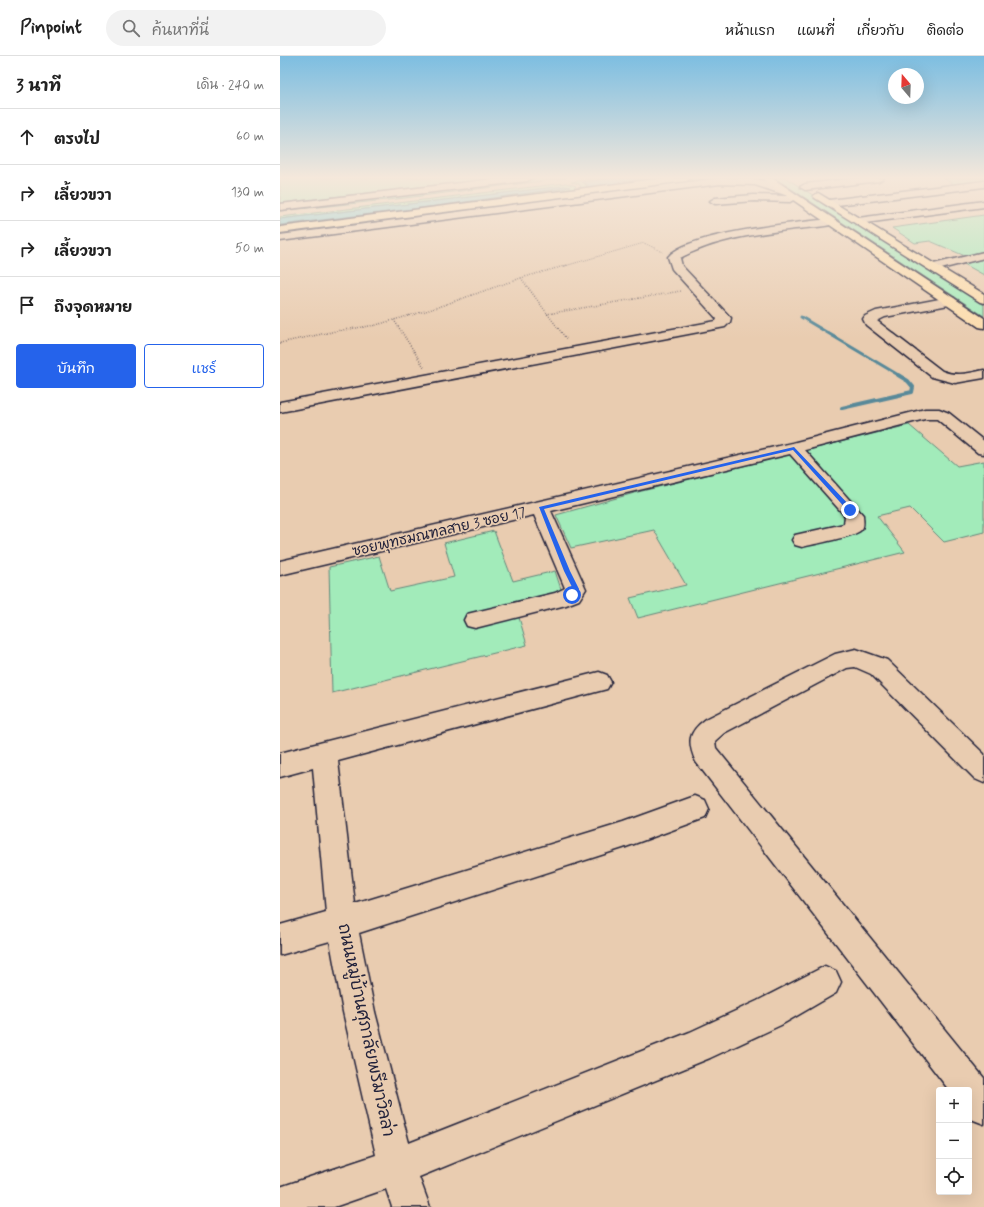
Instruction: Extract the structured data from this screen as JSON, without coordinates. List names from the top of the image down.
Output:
{
  "streets": {
    "street": ["ซอยพุทธมณฑลสาย 3 ซอย 17", "ถนนหมู่บ้านศุภาลัยพรีมาวิลล่า"]
  },
  "north": "top",
  "page": {
    "header": "Pinpoint",
    "search": "ค้นหาที่นี่",
    "nav": [
      "หน้าแรก",
      "แผนที่",
      "เกี่ยวกับ",
      "ติดต่อ"
    ],
    "heading": ["3 นาที", "เดิน · 240 m"],
    "list": [
      ["ตรงไป", "60 m"],
      ["เลี้ยวขวา", "130 m"],
      ["เลี้ยวขวา", "50 m"],
      "ถึงจุดหมาย"
    ],
    "buttons": ["บันทึก", "แชร์"],
    "map_buttons": ["+", "−"]
  }
}
